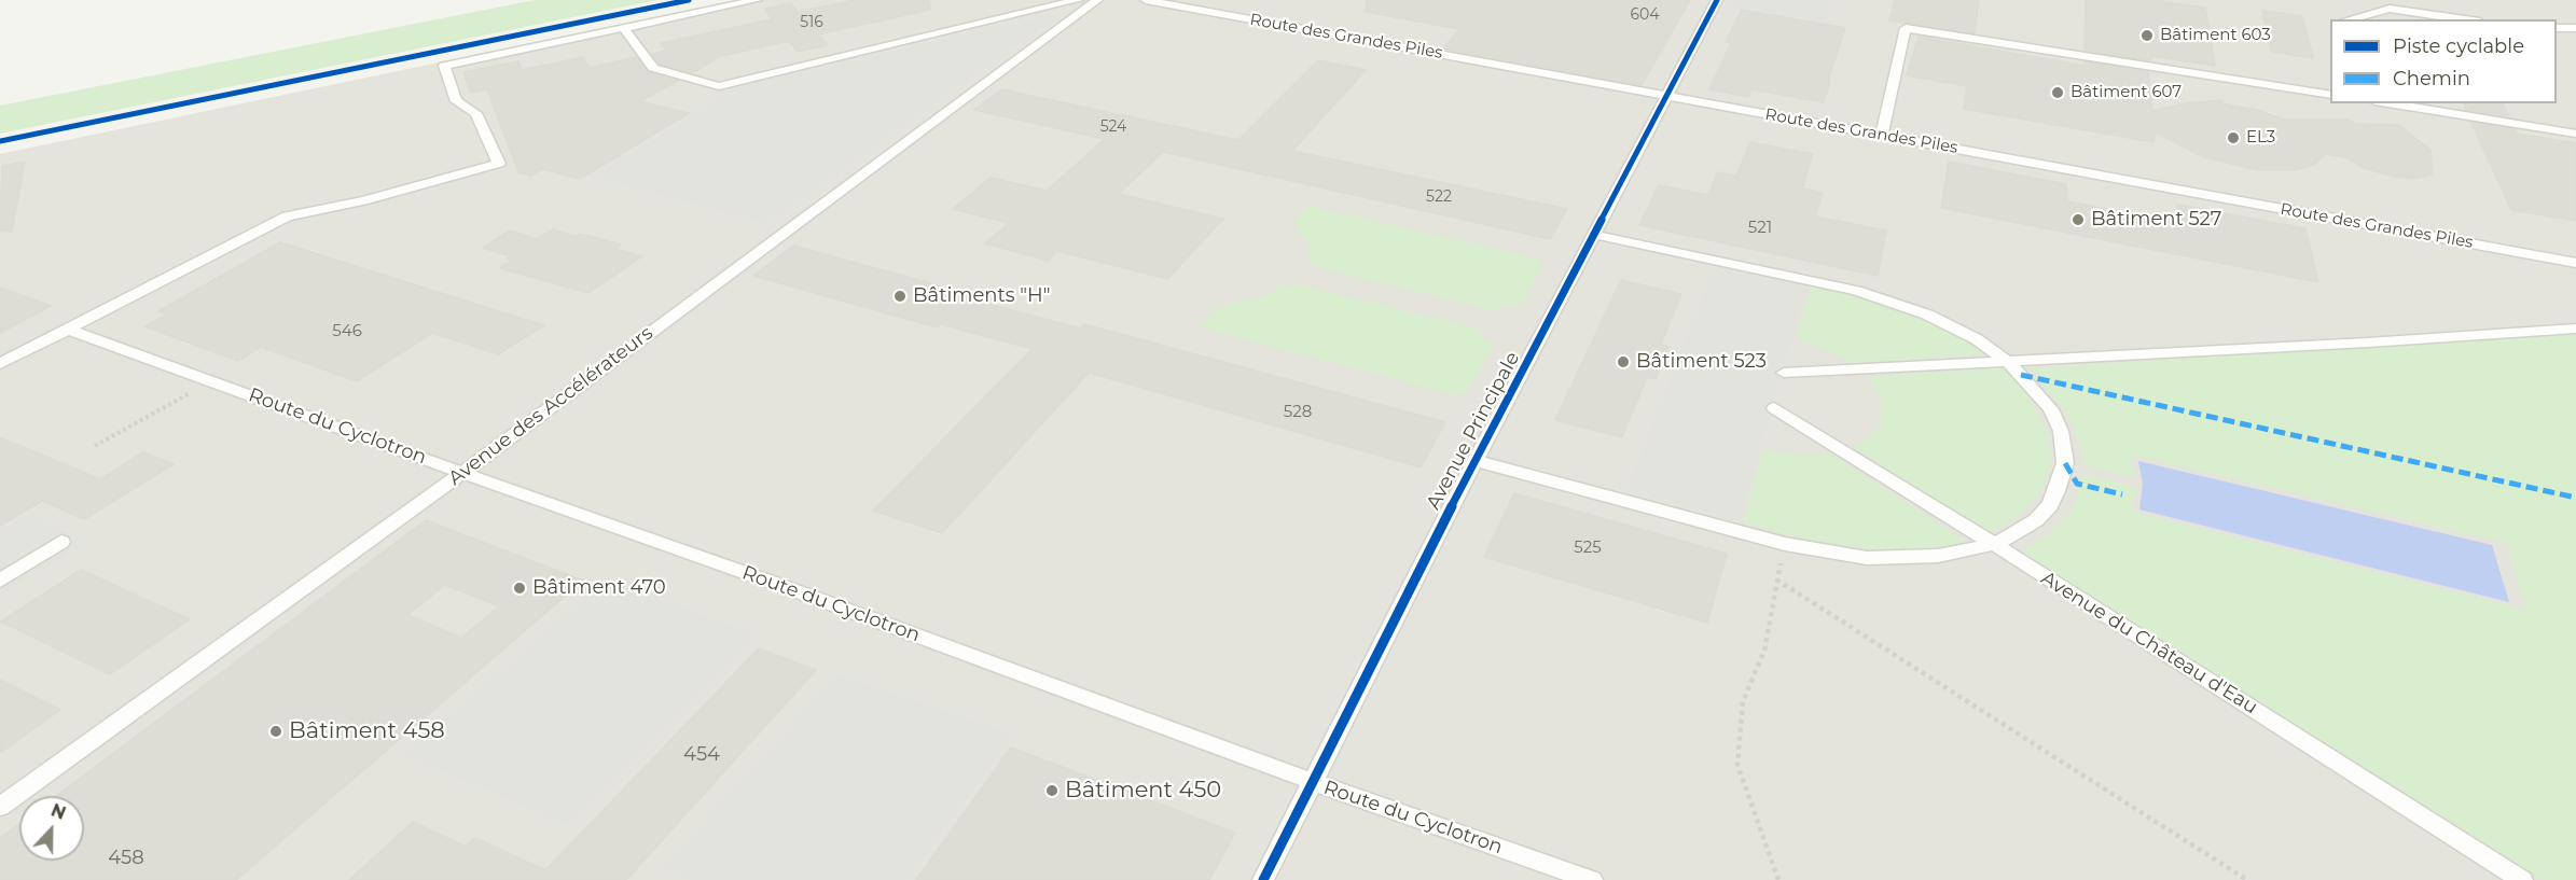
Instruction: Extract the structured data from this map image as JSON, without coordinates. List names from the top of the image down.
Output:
{
  "streets": {
    "lane": [
      "Route des Grandes Piles",
      "Avenue des Accélérateurs",
      "Route du Cyclotron",
      "Avenue Principale",
      "Avenue du Château d'Eau"
    ]
  },
  "crossings": [
    ["Route des Grandes Piles", "Avenue Principale"],
    ["Avenue des Accélérateurs", "Route du Cyclotron"],
    ["Route du Cyclotron", "Avenue Principale"]
  ],
  "places": [
    "Bâtiment 603",
    "Bâtiment 607",
    "EL3",
    "Bâtiment 527",
    "Bâtiments \"H\"",
    "Bâtiment 523",
    "Bâtiment 470",
    "Bâtiment 458",
    "Bâtiment 450"
  ],
  "house_numbers": [
    "604",
    "516",
    "524",
    "522",
    "521",
    "546",
    "528",
    "525",
    "454",
    "458"
  ],
  "legend": ["Piste cyclable", "Chemin"],
  "north": "top"
}
